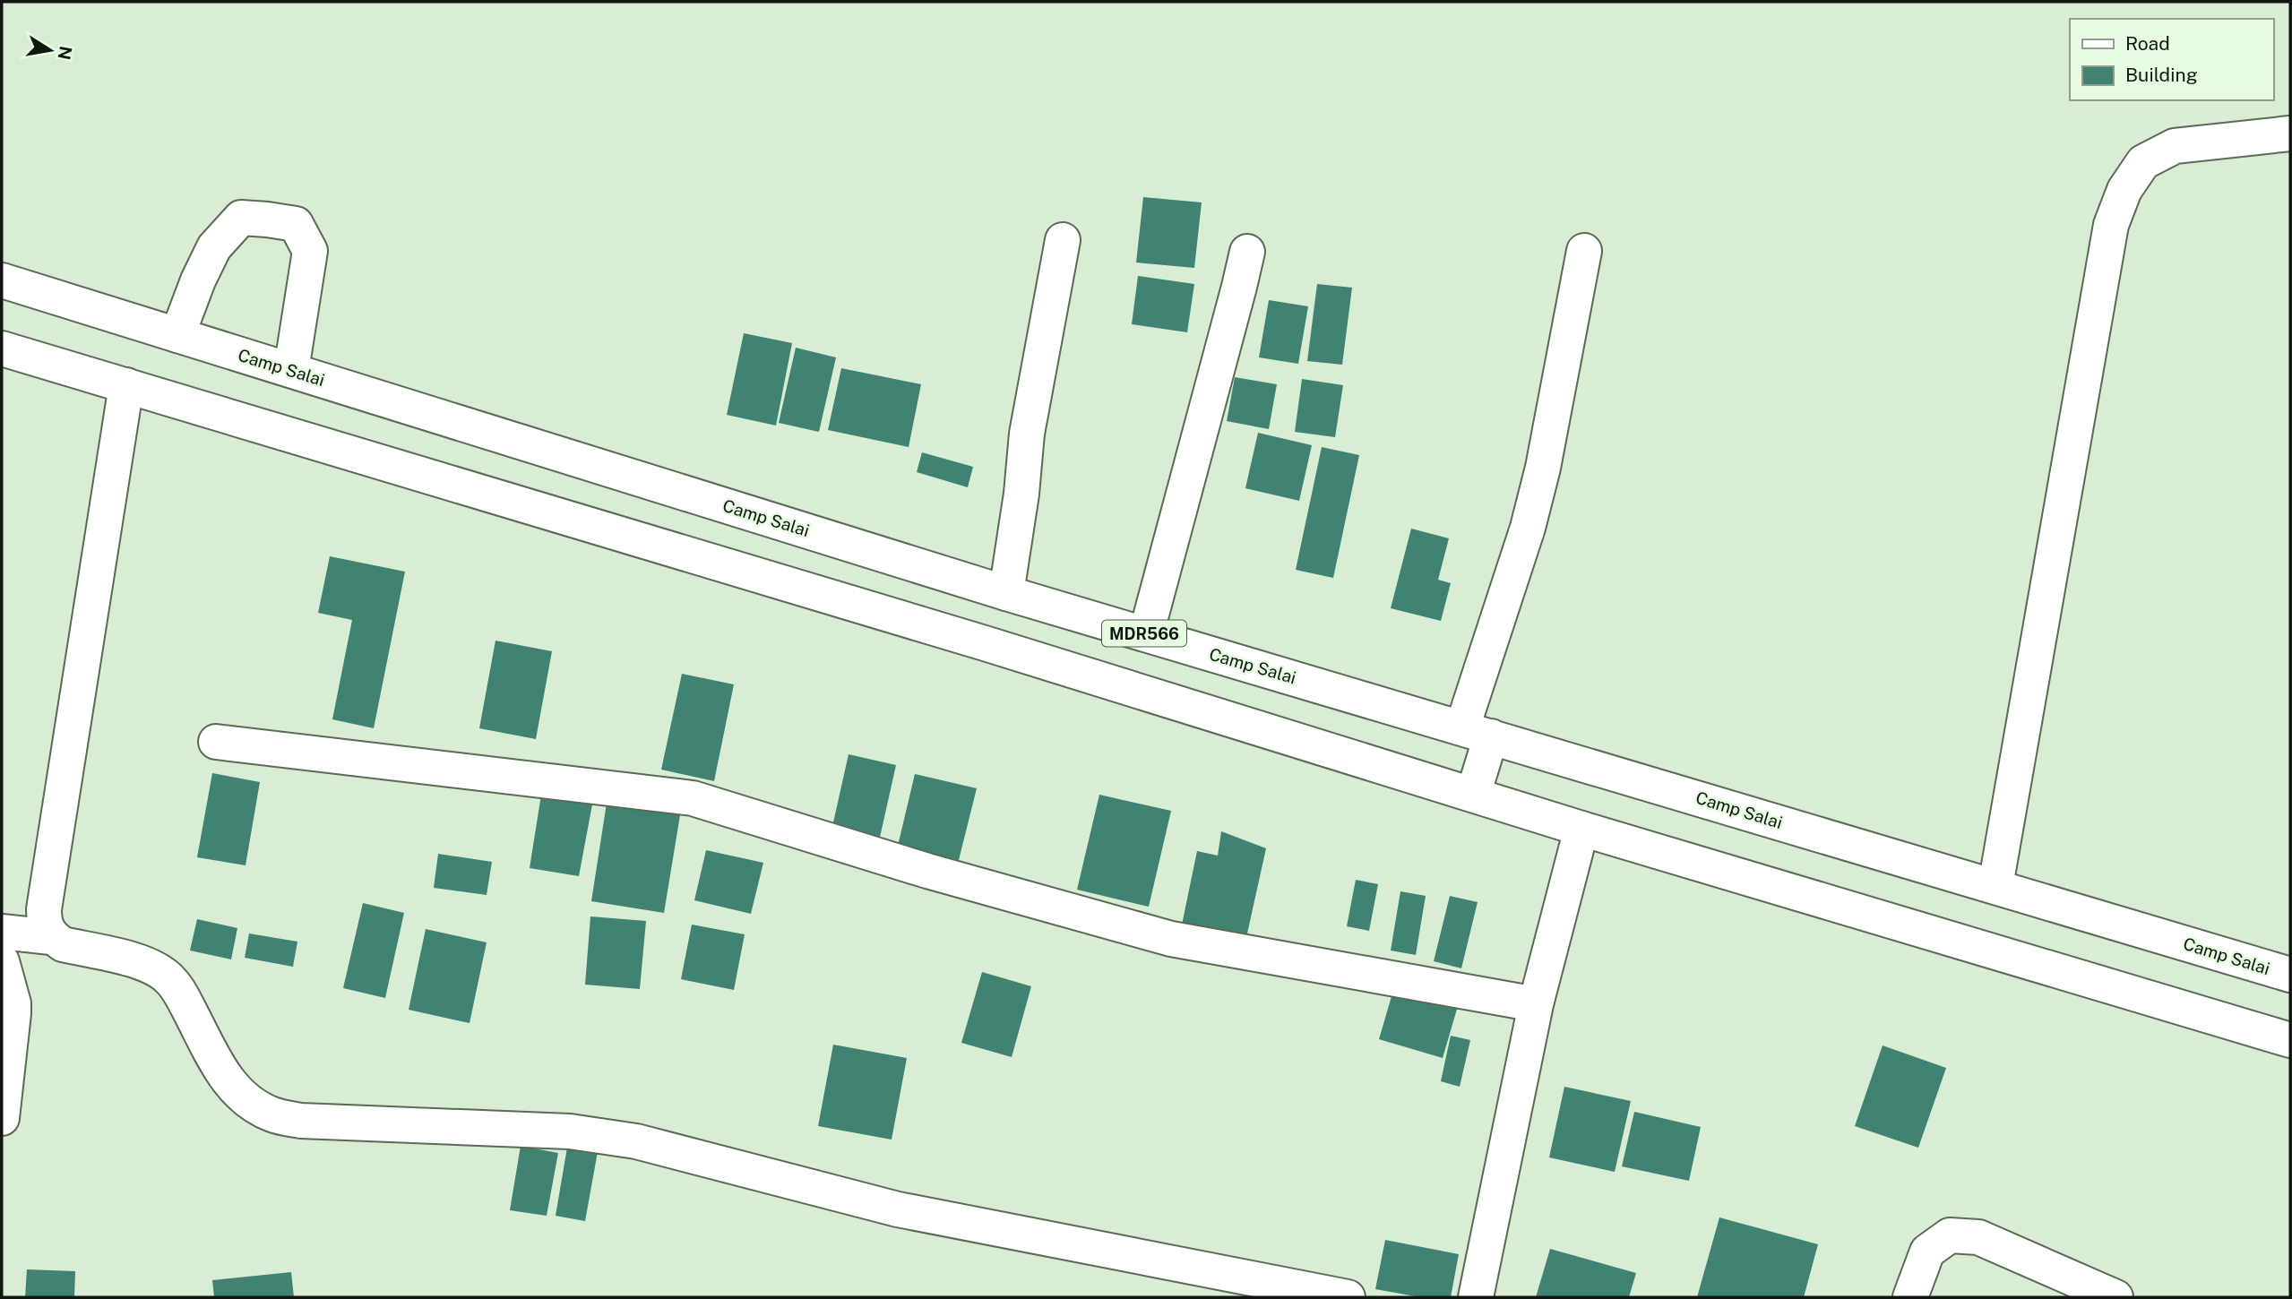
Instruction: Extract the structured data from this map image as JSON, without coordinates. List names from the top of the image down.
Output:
{
  "streets": {
    "street": ["Camp Salai", "MDR566"]
  },
  "legend": ["Road", "Building"],
  "north": "right"
}
